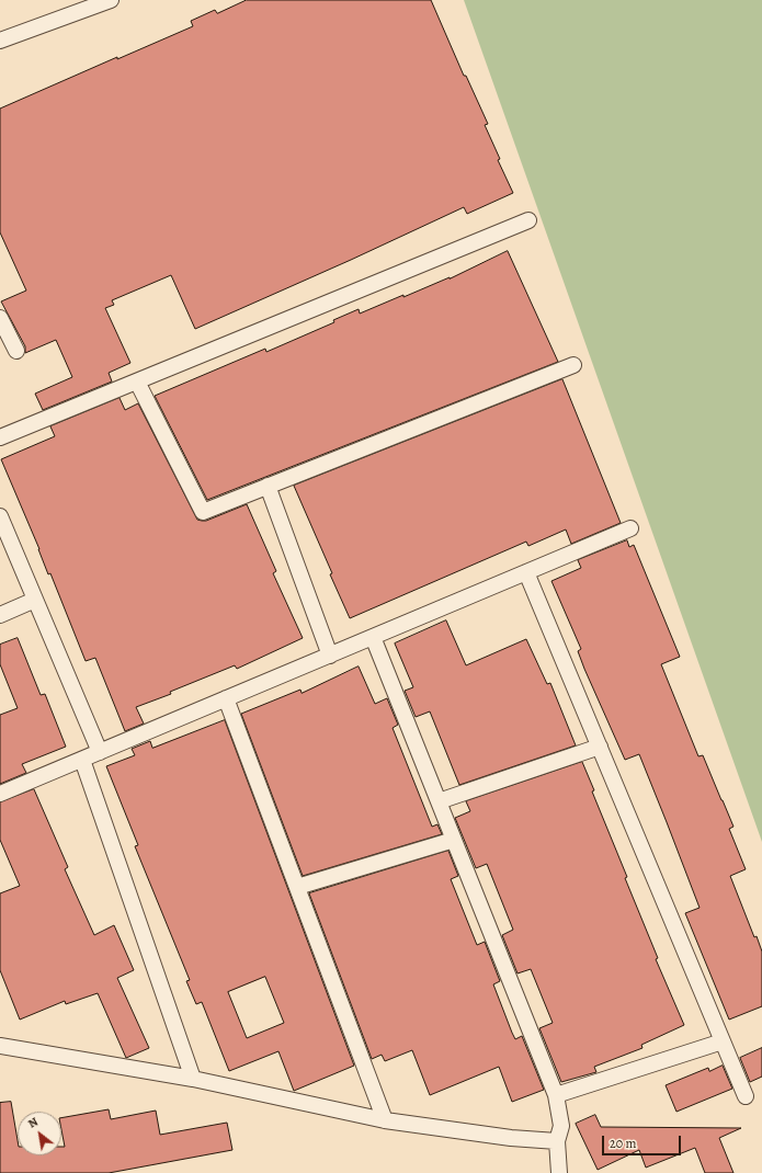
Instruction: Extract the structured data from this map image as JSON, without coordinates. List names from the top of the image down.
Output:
{
  "scale_bar": "20 m",
  "north": "top left"
}
